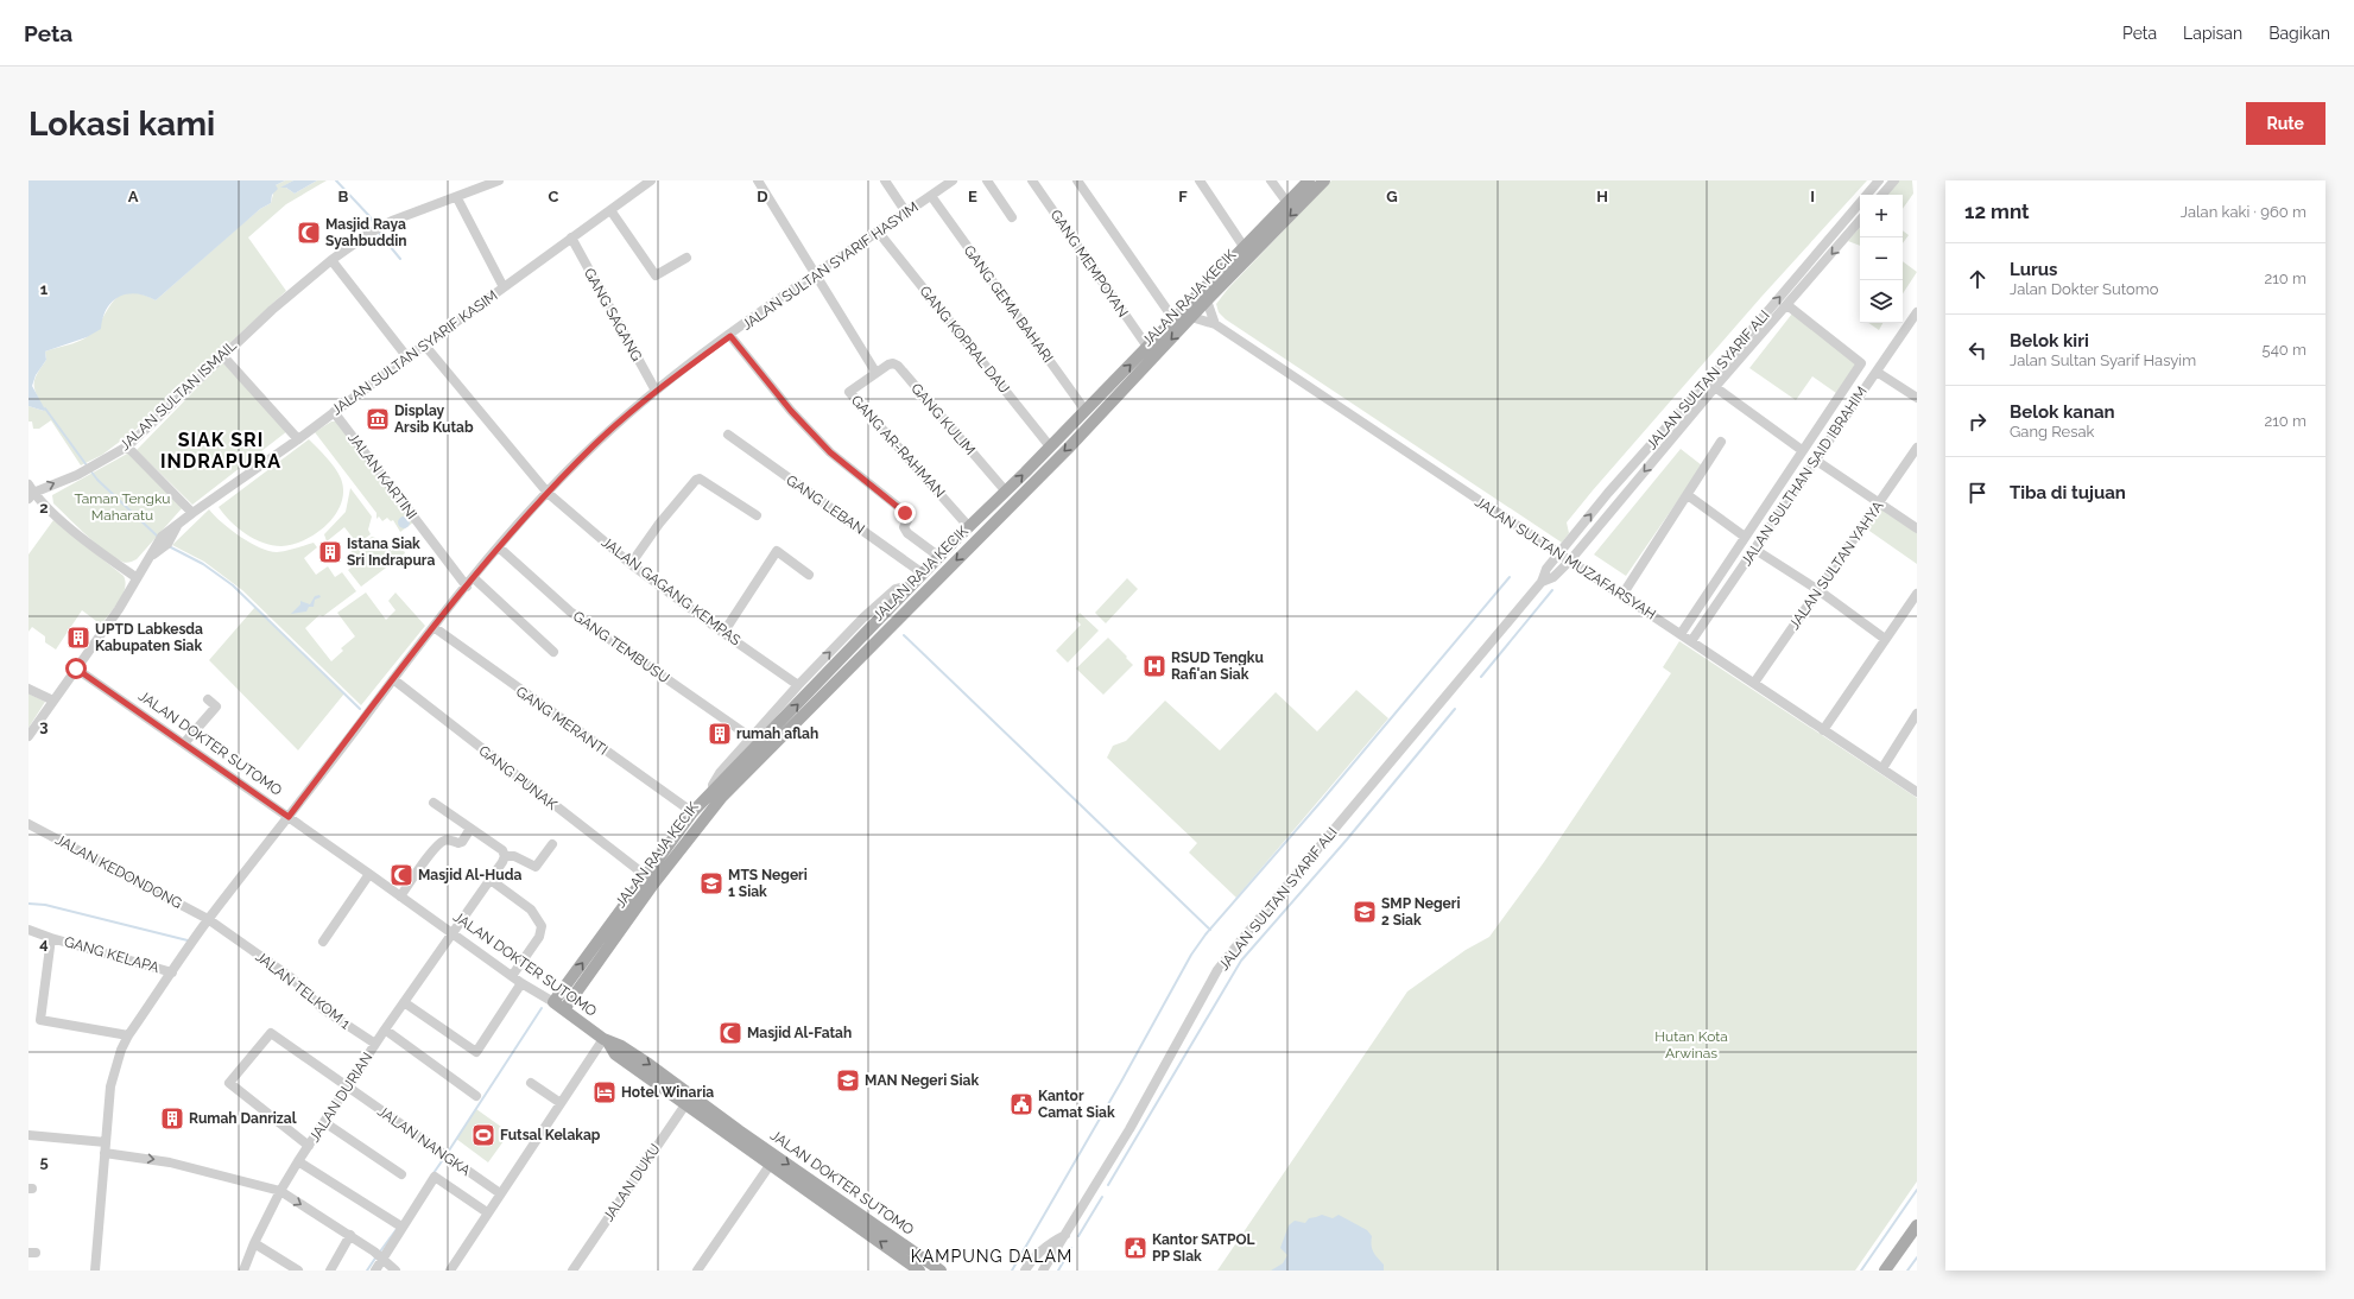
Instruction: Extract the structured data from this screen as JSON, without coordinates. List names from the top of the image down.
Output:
{
  "streets": {
    "main road": ["JALAN RAJA KECIK", "JALAN DOKTER SUTOMO"],
    "street": [
      "GANG MEMPOYAN",
      "JALAN SULTAN SYARIF HASYIM",
      "GANG GEMA BAHARI",
      "GANG SAGANG",
      "GANG KOPRAL DAU",
      "JALAN SULTAN SYARIF KASIM",
      "JALAN SULTAN SYARIF ALI",
      "JALAN SULTAN ISMAIL",
      "GANG KULIM",
      "GANG AR-RAHMAN",
      "JALAN KARTINI",
      "JALAN SULTHAN SAID IBRAHIM",
      "GANG LEBAN",
      "JALAN SULTAN MUZAFARSYAH",
      "JALAN SULTAN YAHYA",
      "JALAN GAGANG KEMPAS",
      "GANG TEMBUSU",
      "GANG MERANTI",
      "GANG PUNAK",
      "JALAN KEDONDONG",
      "GANG KELAPA",
      "JALAN TELKOM 1",
      "JALAN DURIAN",
      "JALAN NANGKA",
      "JALAN DUKU"
    ]
  },
  "crossings": [
    ["GANG MEMPOYAN", "JALAN RAJA KECIK"],
    ["JALAN SULTAN SYARIF HASYIM", "GANG GEMA BAHARI"],
    ["JALAN SULTAN SYARIF HASYIM", "GANG SAGANG"],
    ["JALAN SULTAN SYARIF HASYIM", "GANG KOPRAL DAU"],
    ["JALAN SULTAN SYARIF HASYIM", "JALAN KARTINI"],
    ["JALAN SULTAN SYARIF HASYIM", "JALAN GAGANG KEMPAS"],
    ["JALAN SULTAN SYARIF HASYIM", "GANG TEMBUSU"],
    ["JALAN SULTAN SYARIF HASYIM", "GANG MERANTI"],
    ["JALAN SULTAN SYARIF HASYIM", "JALAN DOKTER SUTOMO"],
    ["JALAN SULTAN SYARIF HASYIM", "GANG PUNAK"],
    ["JALAN SULTAN SYARIF HASYIM", "JALAN KEDONDONG"],
    ["JALAN SULTAN SYARIF HASYIM", "GANG KELAPA"],
    ["JALAN SULTAN SYARIF HASYIM", "JALAN TELKOM 1"],
    ["JALAN RAJA KECIK", "GANG GEMA BAHARI"],
    ["JALAN RAJA KECIK", "GANG KOPRAL DAU"],
    ["JALAN RAJA KECIK", "GANG KULIM"],
    ["JALAN RAJA KECIK", "GANG AR-RAHMAN"],
    ["JALAN RAJA KECIK", "GANG LEBAN"],
    ["JALAN RAJA KECIK", "JALAN SULTAN MUZAFARSYAH"],
    ["JALAN RAJA KECIK", "GANG MERANTI"],
    ["JALAN RAJA KECIK", "JALAN DOKTER SUTOMO"],
    ["JALAN RAJA KECIK", "GANG PUNAK"],
    ["GANG SAGANG", "JALAN SULTAN SYARIF KASIM"],
    ["JALAN SULTAN SYARIF KASIM", "JALAN KARTINI"],
    ["JALAN SULTAN SYARIF KASIM", "JALAN GAGANG KEMPAS"],
    ["JALAN SULTAN SYARIF KASIM", "JALAN DOKTER SUTOMO"],
    ["JALAN SULTAN SYARIF ALI", "JALAN SULTAN MUZAFARSYAH"],
    ["GANG KULIM", "GANG AR-RAHMAN"],
    ["JALAN SULTHAN SAID IBRAHIM", "JALAN SULTAN MUZAFARSYAH"],
    ["JALAN SULTAN MUZAFARSYAH", "JALAN SULTAN YAHYA"],
    ["JALAN DOKTER SUTOMO", "JALAN DURIAN"],
    ["JALAN DOKTER SUTOMO", "JALAN DUKU"],
    ["JALAN KEDONDONG", "JALAN TELKOM 1"],
    ["JALAN TELKOM 1", "JALAN DURIAN"],
    ["JALAN DURIAN", "JALAN NANGKA"]
  ],
  "districts": ["SIAK SRI INDRAPURA", "KAMPUNG DALAM"],
  "parks": ["Taman Tengku Maharatu", "Hutan Kota Arwinas"],
  "places": {
    "mosque": ["Masjid Raya Syahbuddin", "Masjid Al-Huda", "Masjid Al-Fatah"],
    "museum": ["Display Arsib Kutab"],
    "building": [
      "Istana Siak Sri Indrapura",
      "UPTD Labkesda Kabupaten Siak",
      "rumah aflah",
      "Rumah Danrizal"
    ],
    "hospital": ["RSUD Tengku Rafi'an Siak"],
    "school or university": ["MTS Negeri 1 Siak", "SMP Negeri 2 Siak", "MAN Negeri Siak"],
    "hotel": ["Hotel Winaria"],
    "public building": ["Kantor Camat Siak", "Kantor SATPOL PP SIak"],
    "sports": ["Futsal Kelakap"]
  },
  "page": {
    "header": "Peta",
    "nav": ["Peta", "Lapisan", "Bagikan"],
    "buttons": "Rute",
    "title": "Lokasi kami",
    "heading": ["12 mnt", "Jalan kaki · 960 m"],
    "map_buttons": ["+", "−"],
    "list": [
      ["Lurus", "Jalan Dokter Sutomo", "210 m"],
      ["Belok kiri", "Jalan Sultan Syarif Hasyim", "540 m"],
      ["Belok kanan", "Gang Resak", "210 m"],
      "Tiba di tujuan"
    ]
  },
  "grid": {
    "columns": [
      "A",
      "B",
      "C",
      "D",
      "E",
      "F",
      "G",
      "H",
      "I"
    ],
    "rows": [
      "1",
      "2",
      "3",
      "4",
      "5"
    ]
  }
}
